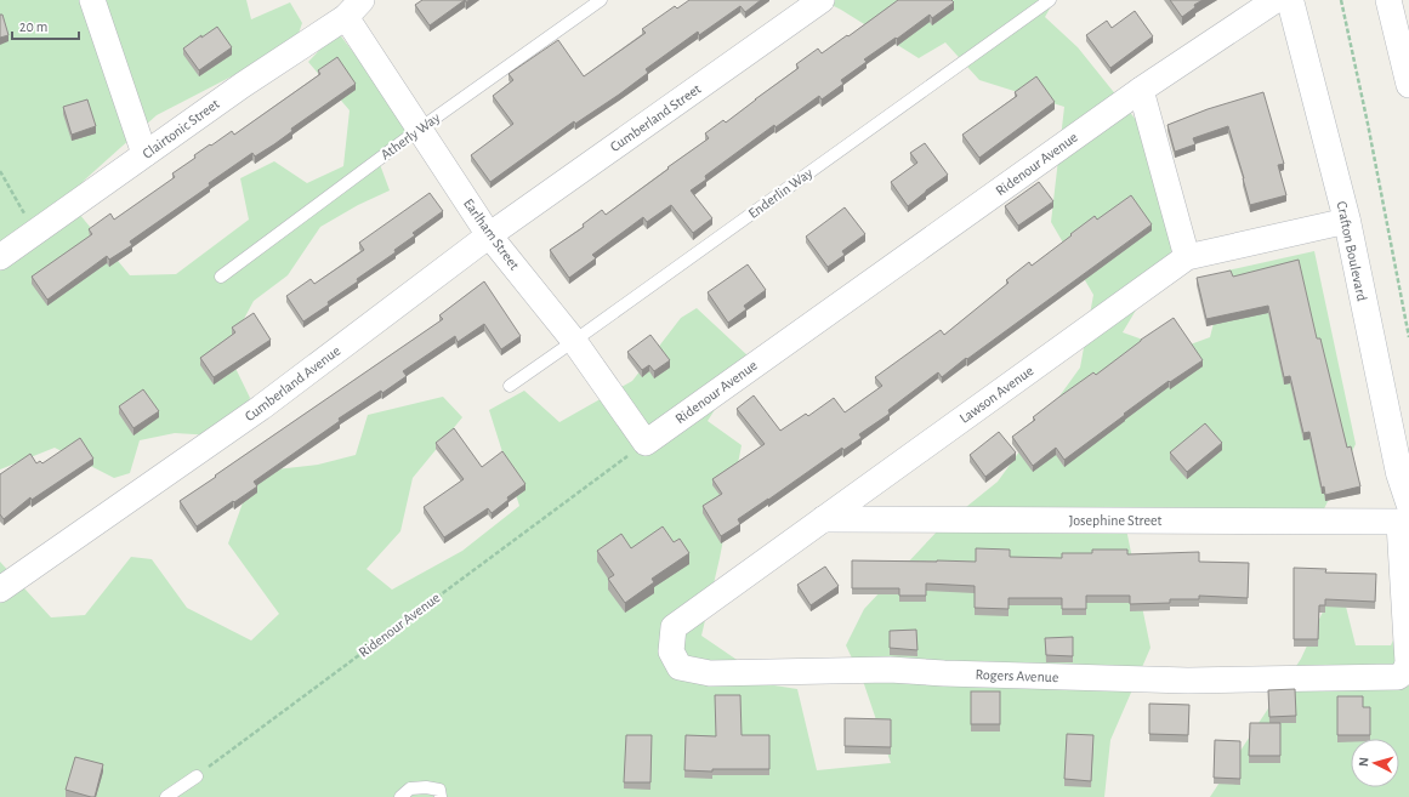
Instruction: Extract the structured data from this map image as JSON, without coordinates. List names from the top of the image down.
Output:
{
  "streets": {
    "main road": ["Crafton Boulevard"],
    "street": [
      "Cumberland Street",
      "Clairtonic Street",
      "Ridenour Avenue",
      "Earlham Street",
      "Cumberland Avenue",
      "Lawson Avenue",
      "Josephine Street",
      "Rogers Avenue"
    ],
    "lane": ["Atherly Way", "Enderlin Way"]
  },
  "crossings": [
    ["Cumberland Street", "Earlham Street"],
    ["Cumberland Street", "Cumberland Avenue"],
    ["Clairtonic Street", "Earlham Street"],
    ["Atherly Way", "Earlham Street"],
    ["Ridenour Avenue", "Earlham Street"],
    ["Enderlin Way", "Earlham Street"],
    ["Earlham Street", "Cumberland Avenue"],
    ["Crafton Boulevard", "Lawson Avenue"],
    ["Crafton Boulevard", "Josephine Street"],
    ["Crafton Boulevard", "Rogers Avenue"],
    ["Lawson Avenue", "Josephine Street"],
    ["Lawson Avenue", "Rogers Avenue"],
    ["Josephine Street", "Rogers Avenue"]
  ],
  "scale_bar": "20 m",
  "north": "left"
}
